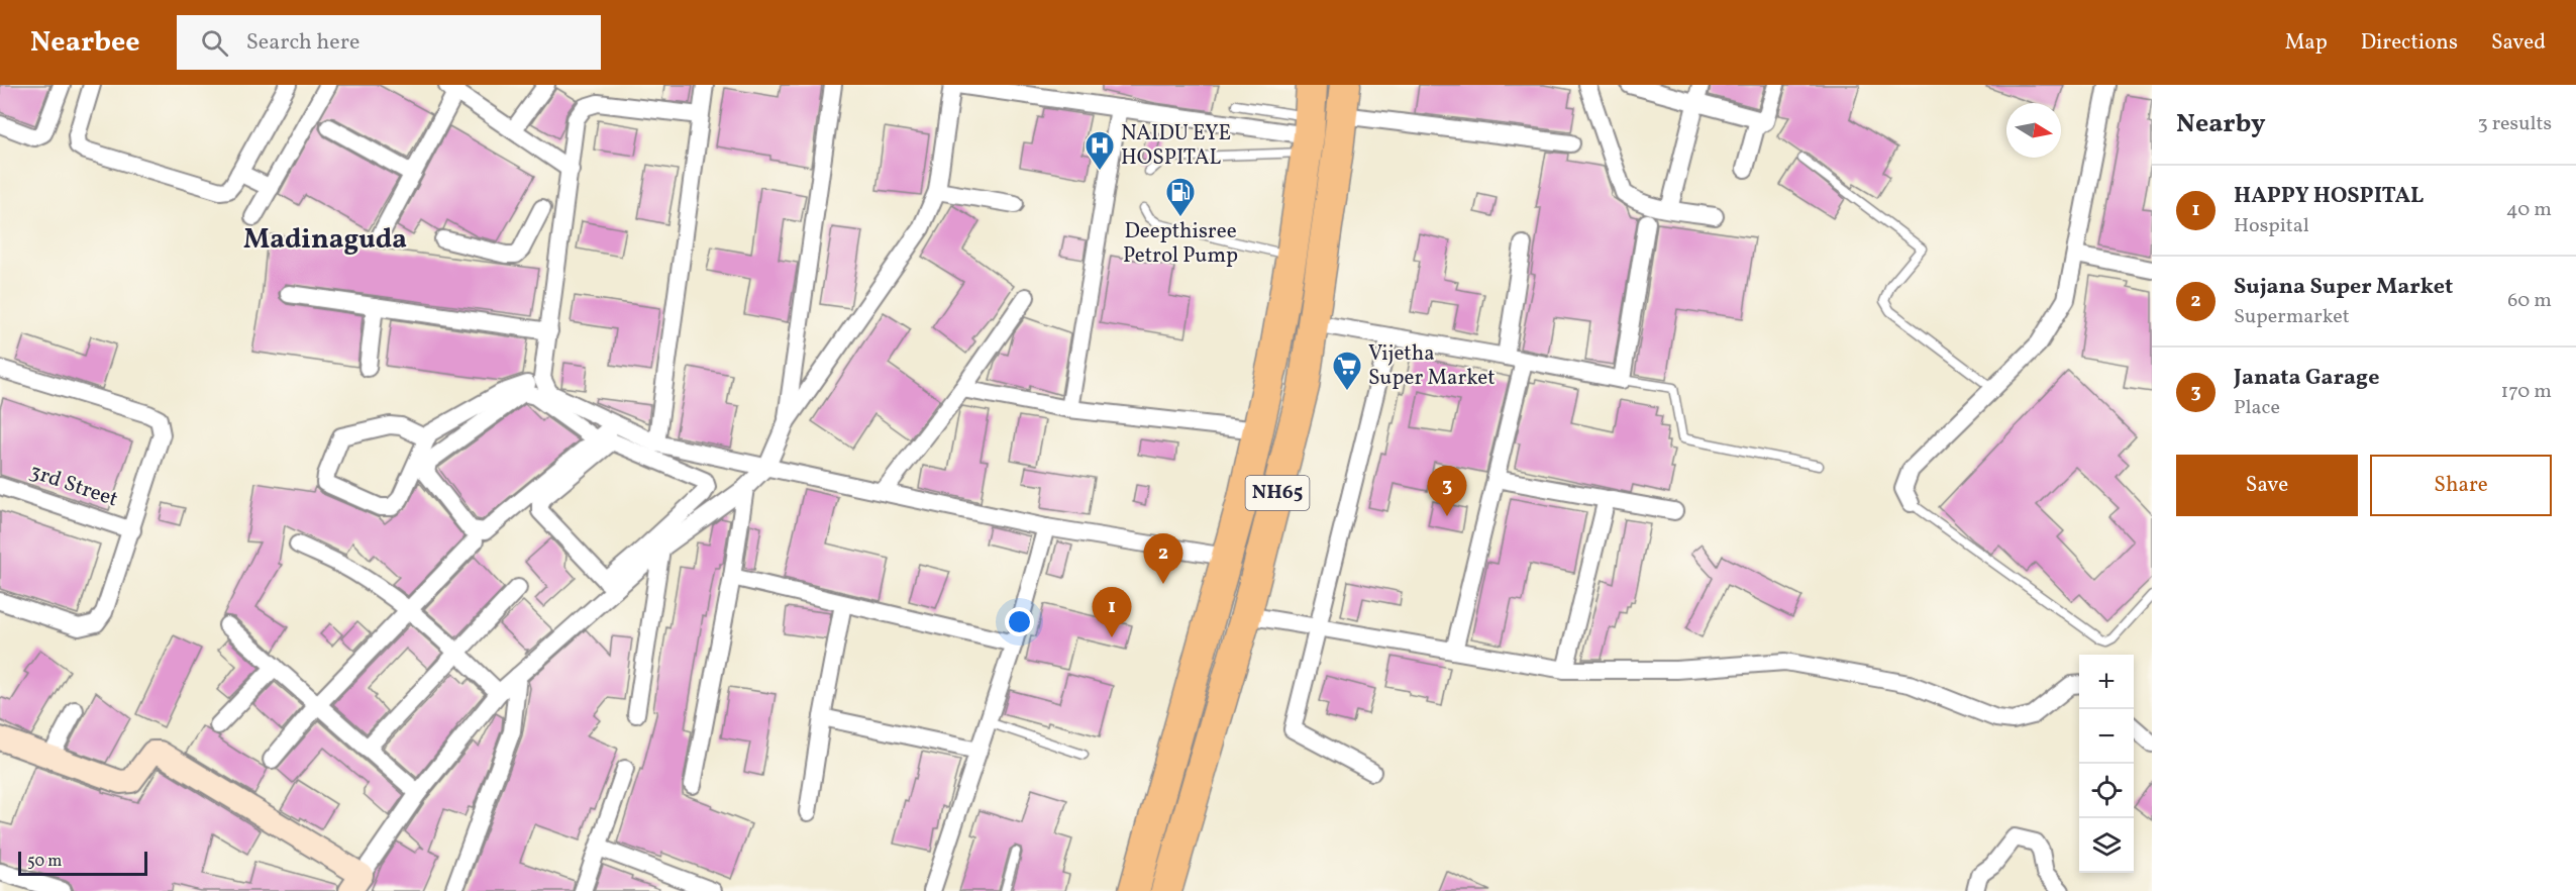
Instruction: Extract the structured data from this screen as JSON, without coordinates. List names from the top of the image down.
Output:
{
  "streets": {
    "highway": ["NH65"],
    "street": ["3rd Street"]
  },
  "districts": ["Madinaguda"],
  "places": {
    "hospital": ["NAIDU EYE HOSPITAL"],
    "fuel station": ["Deepthisree Petrol Pump"],
    "supermarket": ["Vijetha Super Market"]
  },
  "scale_bar": "50 m",
  "north": "right",
  "page": {
    "header": "Nearbee",
    "search": "Search here",
    "nav": ["Map", "Directions", "Saved"],
    "heading": ["Nearby", "3 results"],
    "list": [
      {
        "mark": "1",
        "name": "HAPPY HOSPITAL",
        "note": "Hospital",
        "value": "40 m"
      },
      {
        "mark": "2",
        "name": "Sujana Super Market",
        "note": "Supermarket",
        "value": "60 m"
      },
      {
        "mark": "3",
        "name": "Janata Garage",
        "note": "Place",
        "value": "170 m"
      }
    ],
    "buttons": ["Save", "Share"],
    "pins": ["3", "2", "1"],
    "map_buttons": ["+", "−"],
    "scale": "50 m"
  }
}
